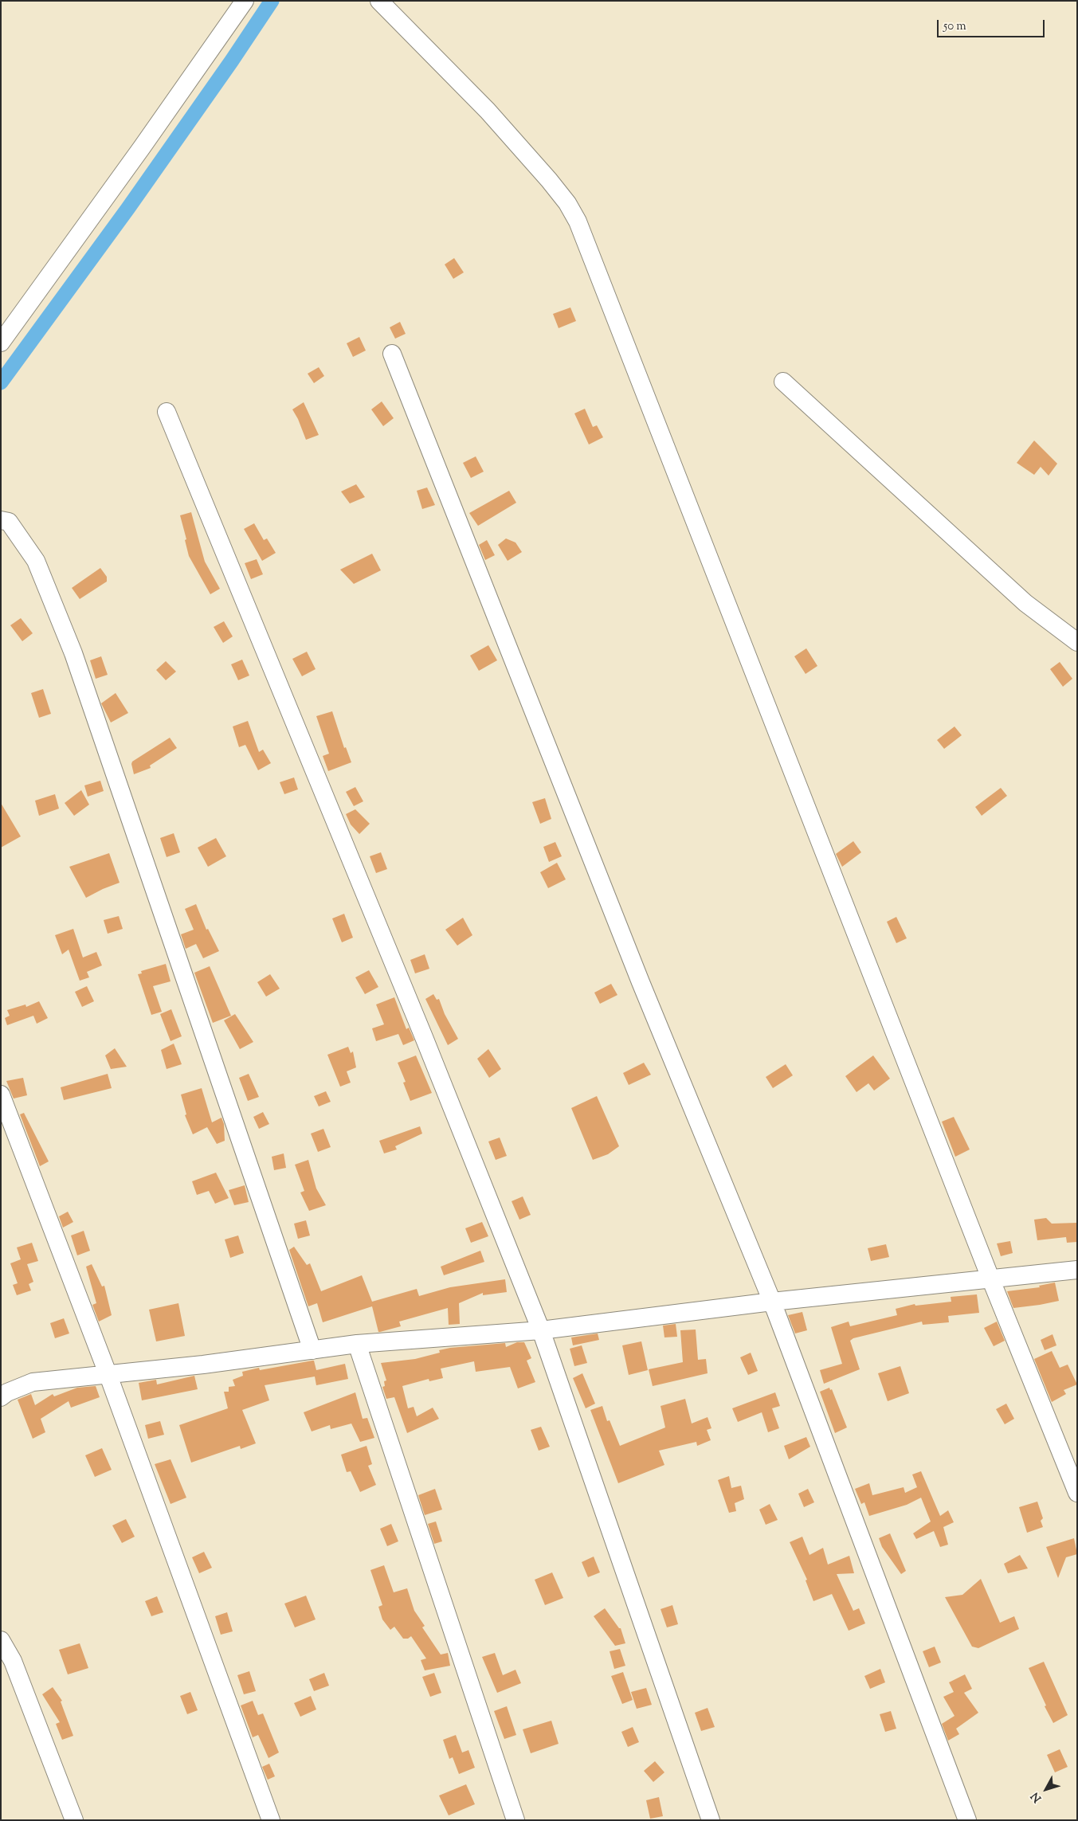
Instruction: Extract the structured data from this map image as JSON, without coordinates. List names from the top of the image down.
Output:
{
  "scale_bar": "50 m",
  "north": "bottom left"
}
